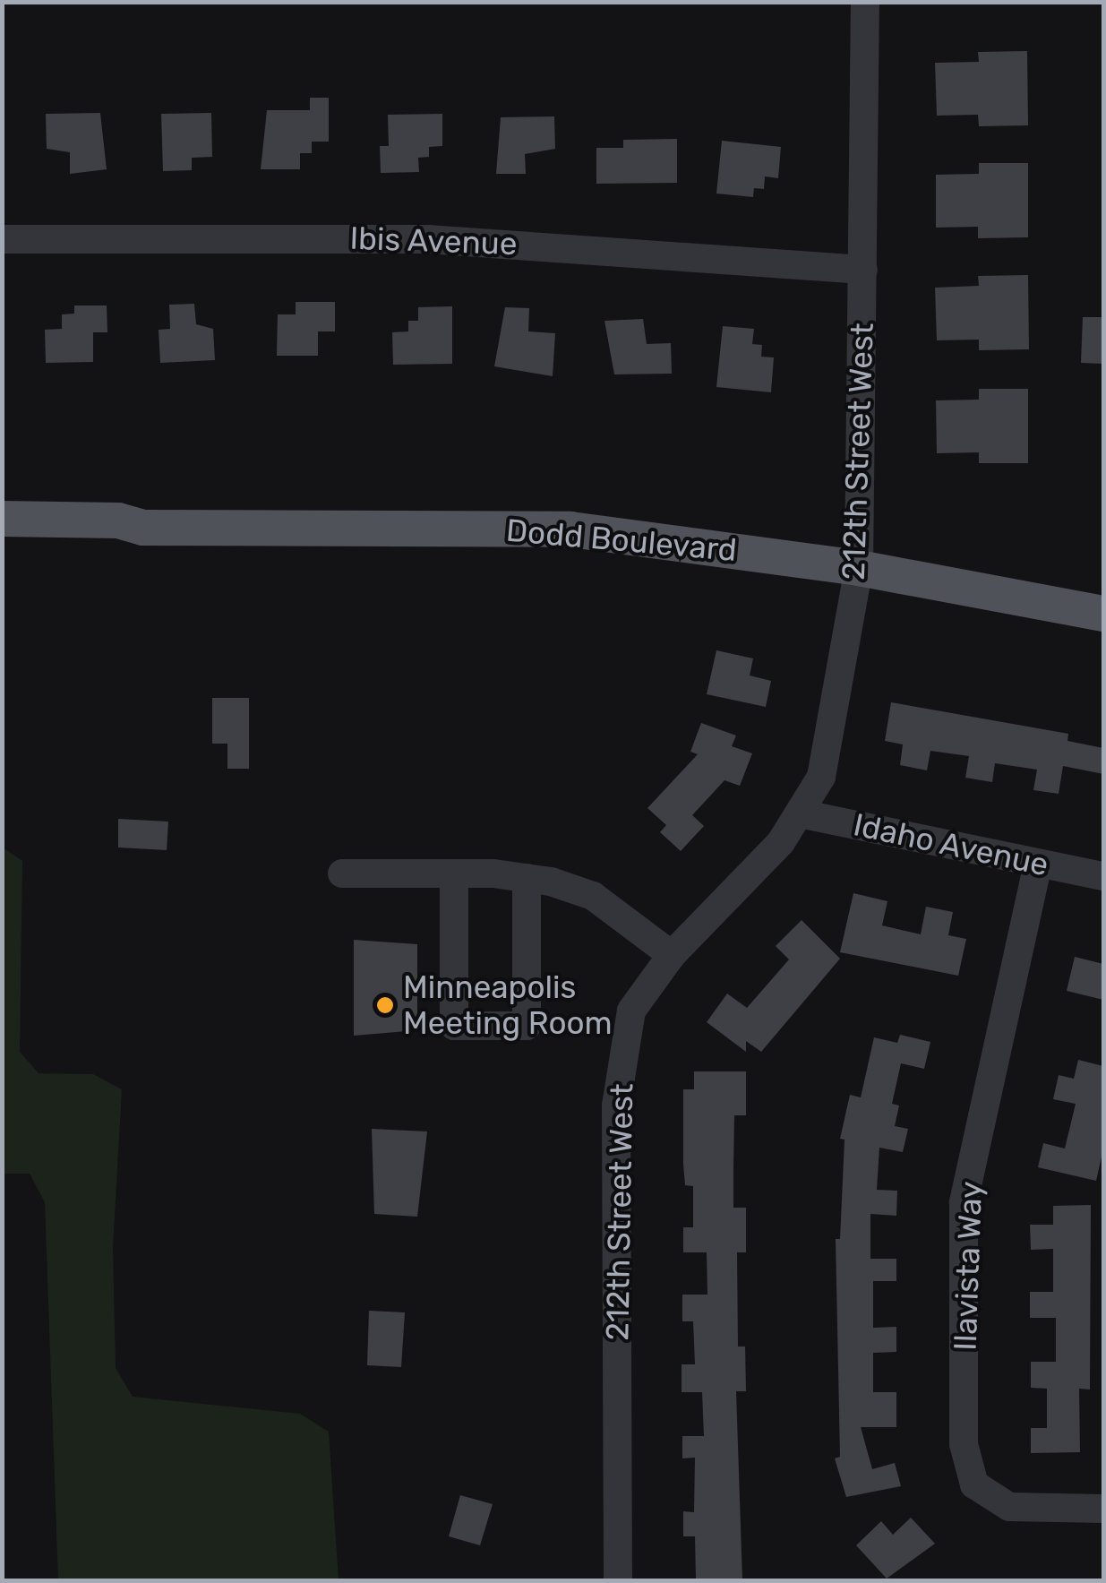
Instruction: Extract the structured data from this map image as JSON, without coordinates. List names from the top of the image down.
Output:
{
  "streets": {
    "main road": ["Dodd Boulevard"],
    "street": [
      "Ibis Avenue",
      "212th Street West",
      "Idaho Avenue",
      "Ilavista Way"
    ]
  },
  "crossings": [
    ["Ibis Avenue", "212th Street West"],
    ["212th Street West", "Dodd Boulevard"],
    ["212th Street West", "Idaho Avenue"],
    ["Idaho Avenue", "Ilavista Way"]
  ],
  "places": ["Minneapolis Meeting Room"]
}
